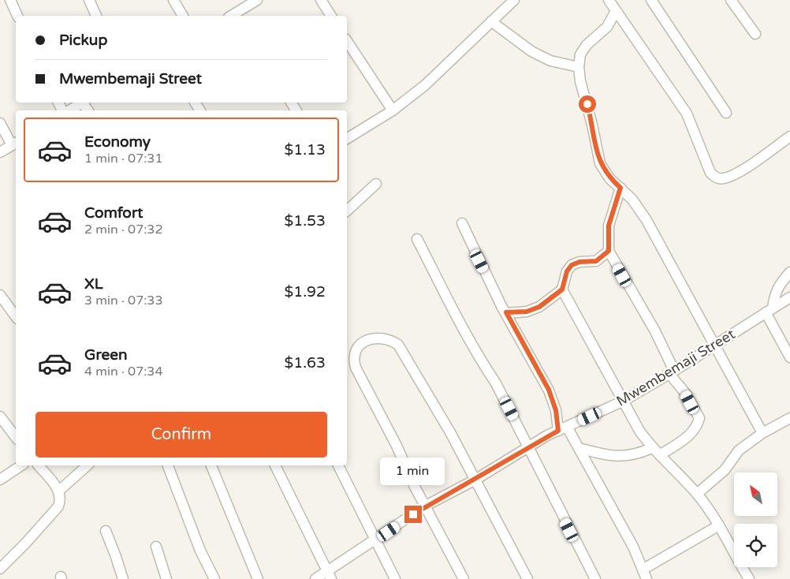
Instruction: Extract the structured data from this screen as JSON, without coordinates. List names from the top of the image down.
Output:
{
  "streets": {
    "street": ["Mwembemaji Street"]
  },
  "north": "top left",
  "page": {
    "banner": ["Pickup", "Mwembemaji Street"],
    "list": [
      {
        "name": "Economy",
        "note": "1 min · 07:31",
        "value": "$1.13"
      },
      {
        "name": "Comfort",
        "note": "2 min · 07:32",
        "value": "$1.53"
      },
      {
        "name": "XL",
        "note": "3 min · 07:33",
        "value": "$1.92"
      },
      {
        "name": "Green",
        "note": "4 min · 07:34",
        "value": "$1.63"
      }
    ],
    "buttons": "Confirm",
    "bubble": "1 min"
  }
}
